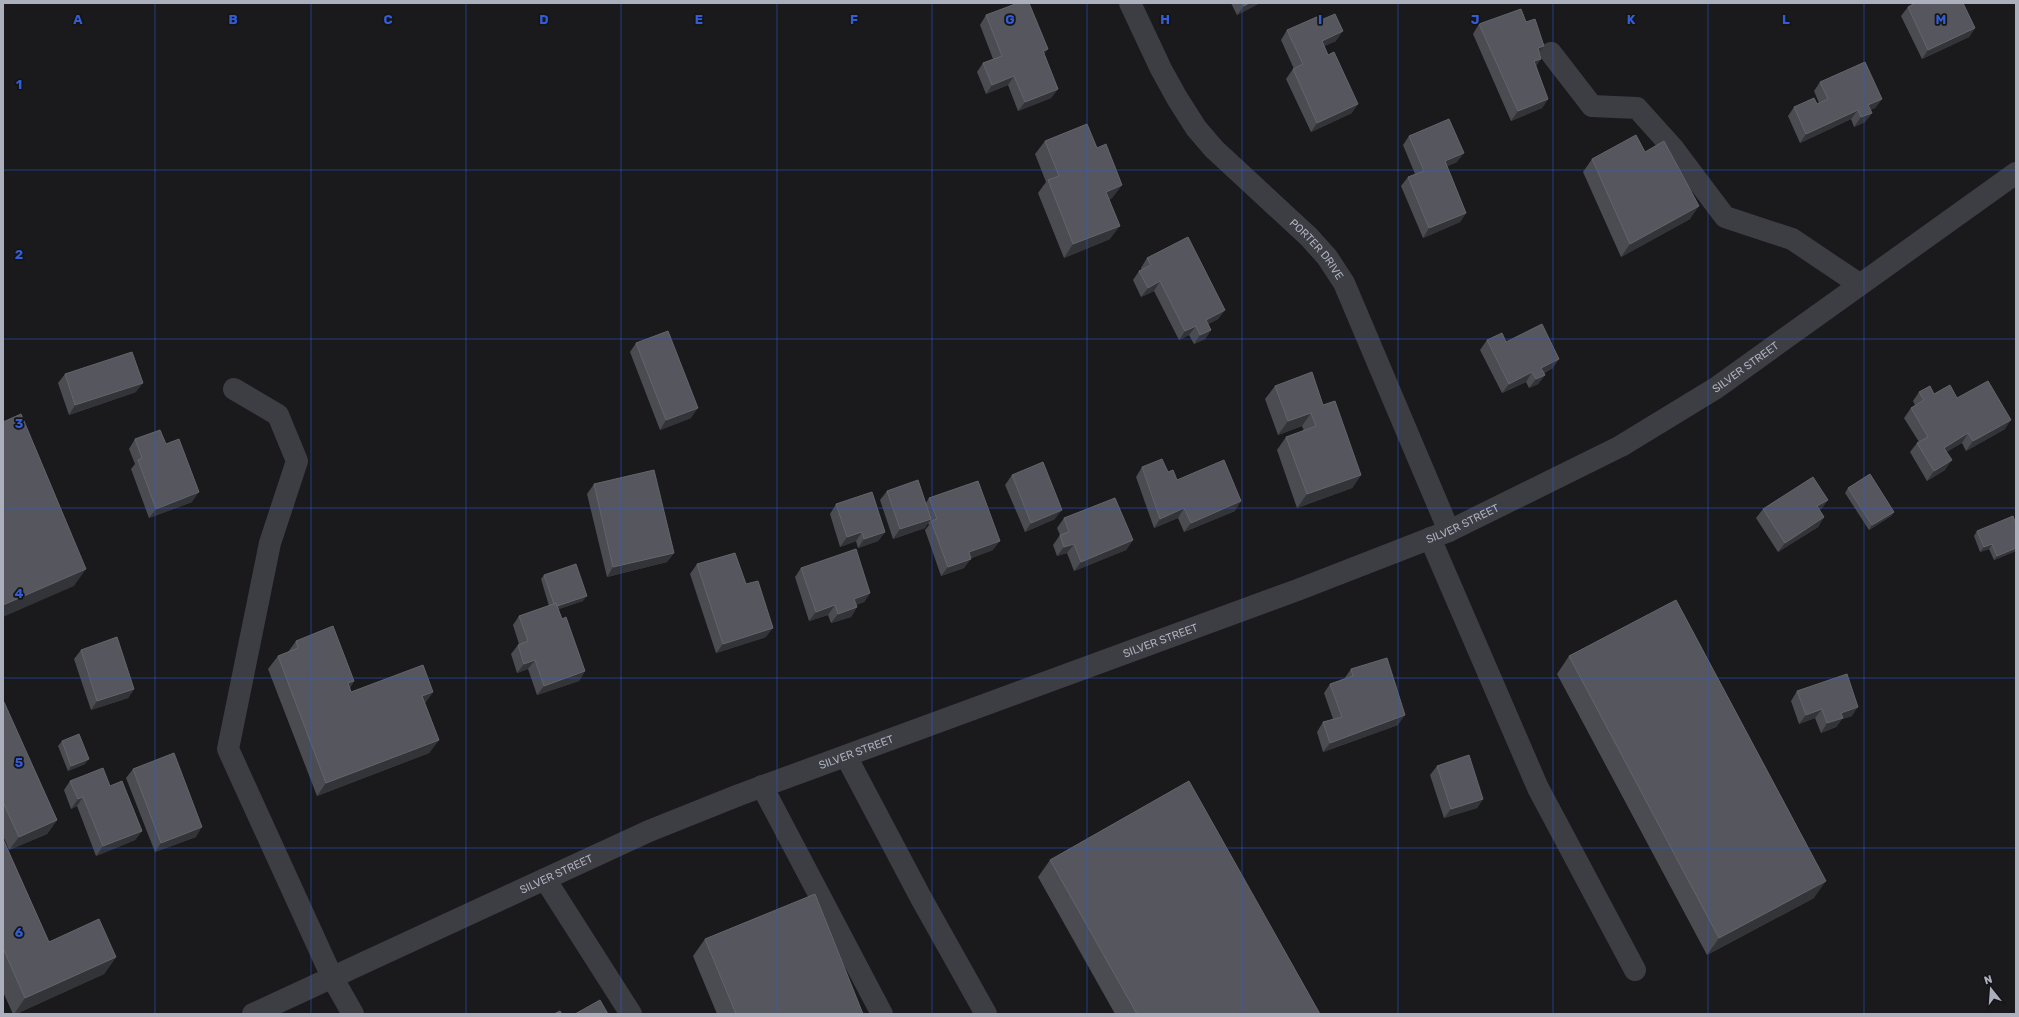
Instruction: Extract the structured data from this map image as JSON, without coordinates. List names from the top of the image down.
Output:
{
  "streets": {
    "street": ["PORTER DRIVE", "SILVER STREET"]
  },
  "crossings": [
    ["PORTER DRIVE", "SILVER STREET"]
  ],
  "north": "top",
  "grid": {
    "columns": [
      "A",
      "B",
      "C",
      "D",
      "E",
      "F",
      "G",
      "H",
      "I",
      "J",
      "K",
      "L",
      "M"
    ],
    "rows": [
      "1",
      "2",
      "3",
      "4",
      "5",
      "6"
    ]
  }
}
